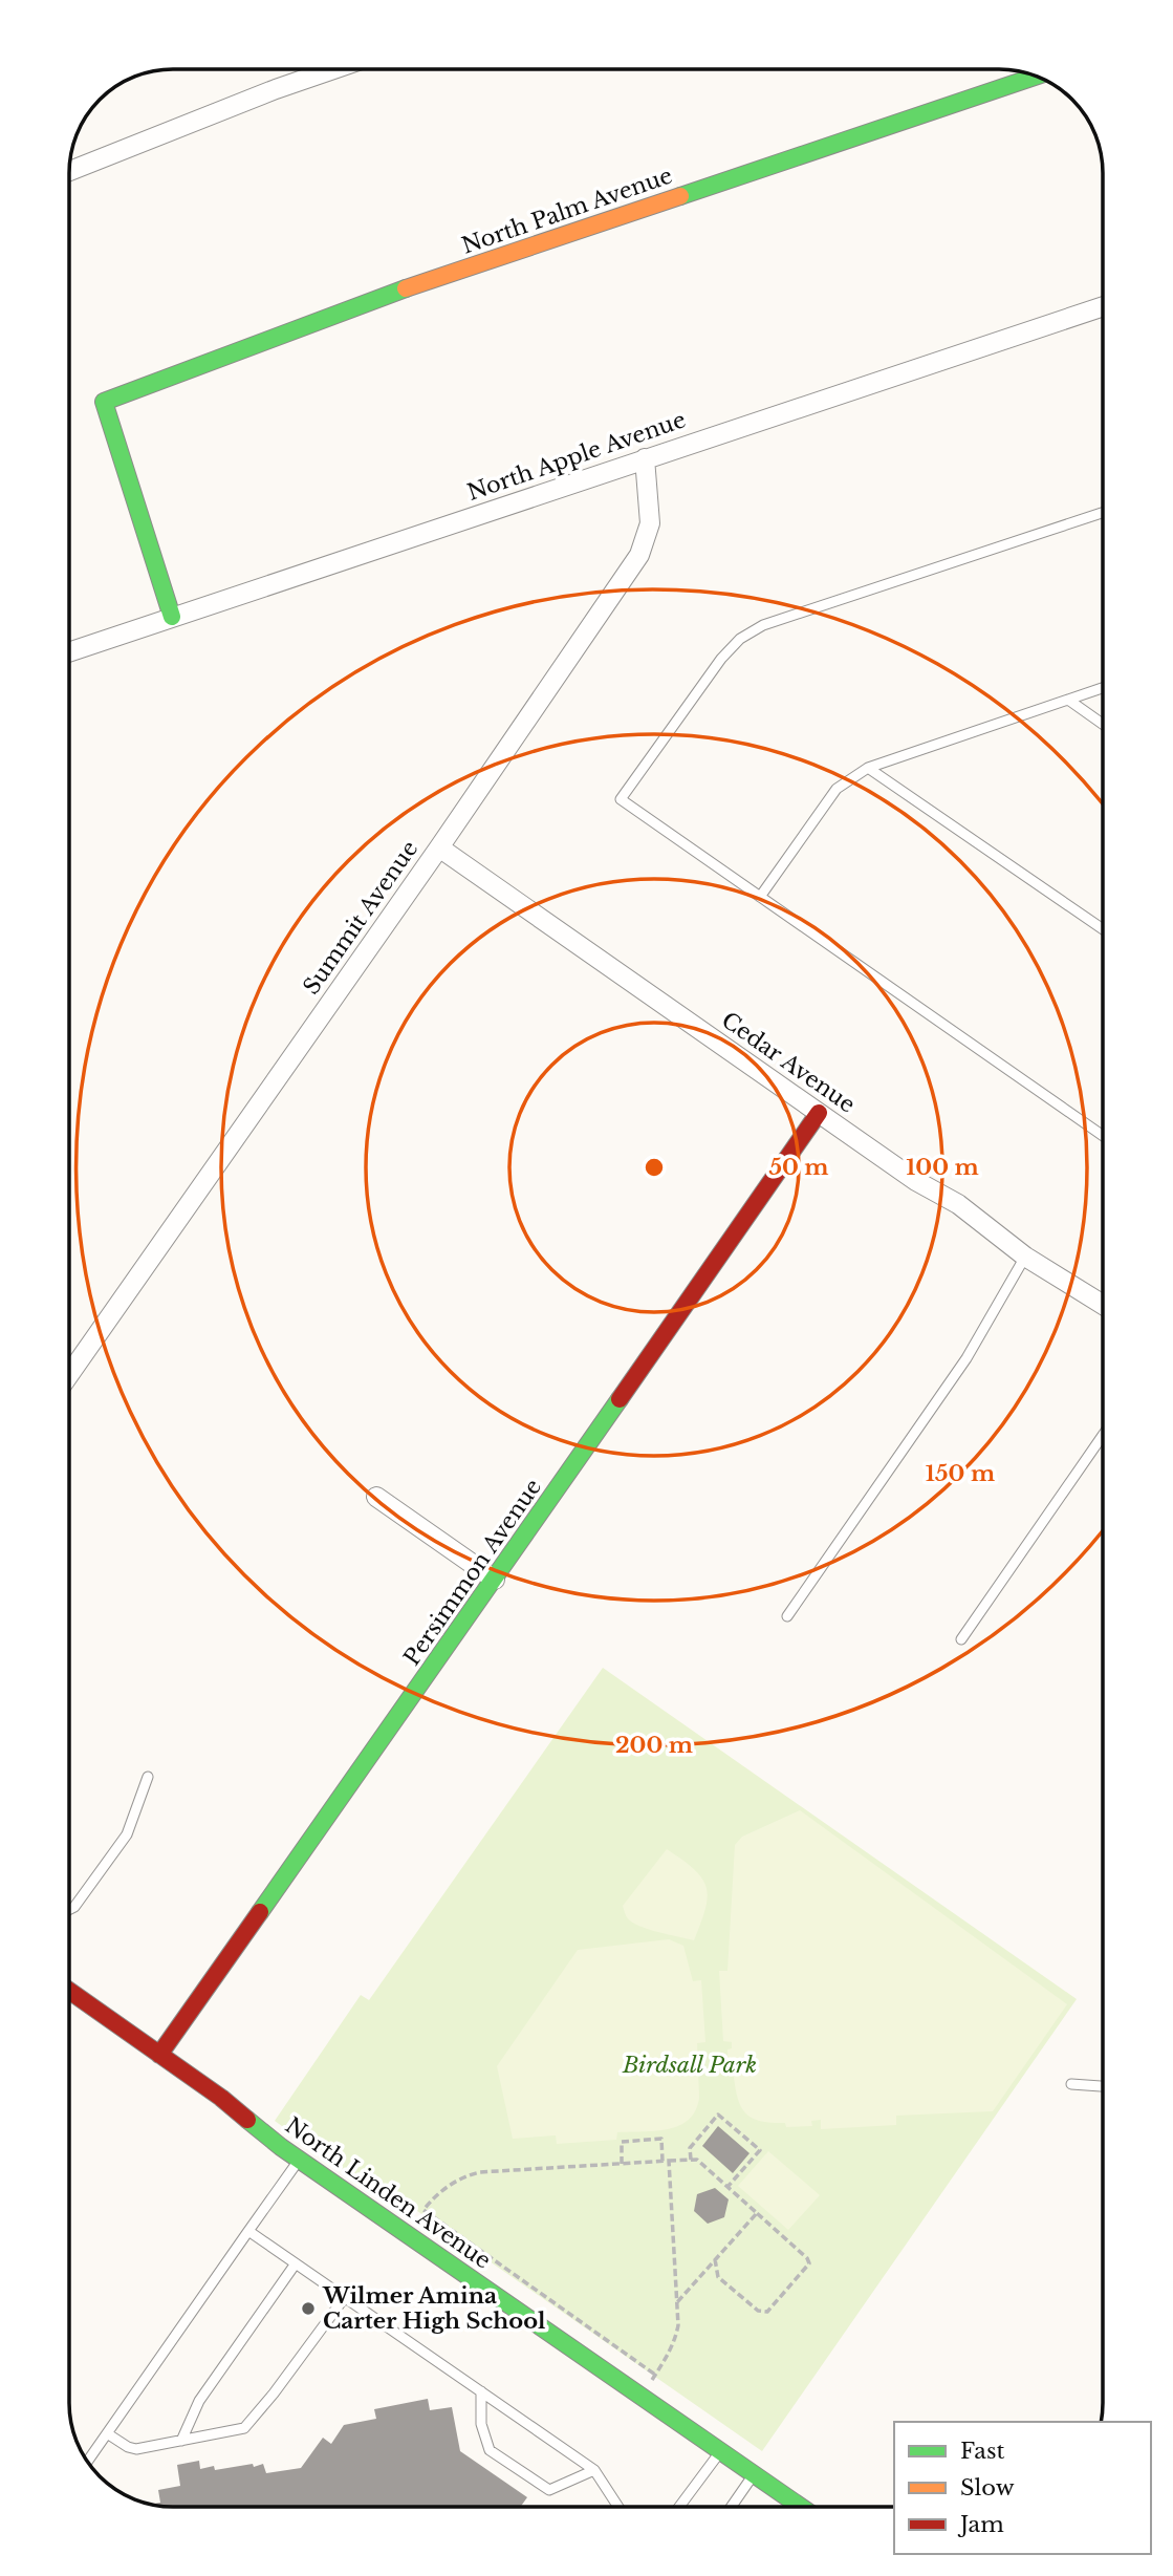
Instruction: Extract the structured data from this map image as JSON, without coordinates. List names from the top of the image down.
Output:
{
  "streets": {
    "street": [
      "North Palm Avenue",
      "North Apple Avenue",
      "Summit Avenue",
      "Cedar Avenue",
      "Persimmon Avenue",
      "North Linden Avenue"
    ]
  },
  "crossings": [
    ["North Palm Avenue", "North Apple Avenue"],
    ["North Apple Avenue", "Summit Avenue"],
    ["Summit Avenue", "Cedar Avenue"],
    ["Cedar Avenue", "Persimmon Avenue"],
    ["Persimmon Avenue", "North Linden Avenue"]
  ],
  "parks": ["Birdsall Park"],
  "places": ["Wilmer Amina Carter High School"],
  "legend": ["Fast", "Slow", "Jam"],
  "rings": [
    "50 m",
    "100 m",
    "150 m",
    "200 m"
  ]
}
